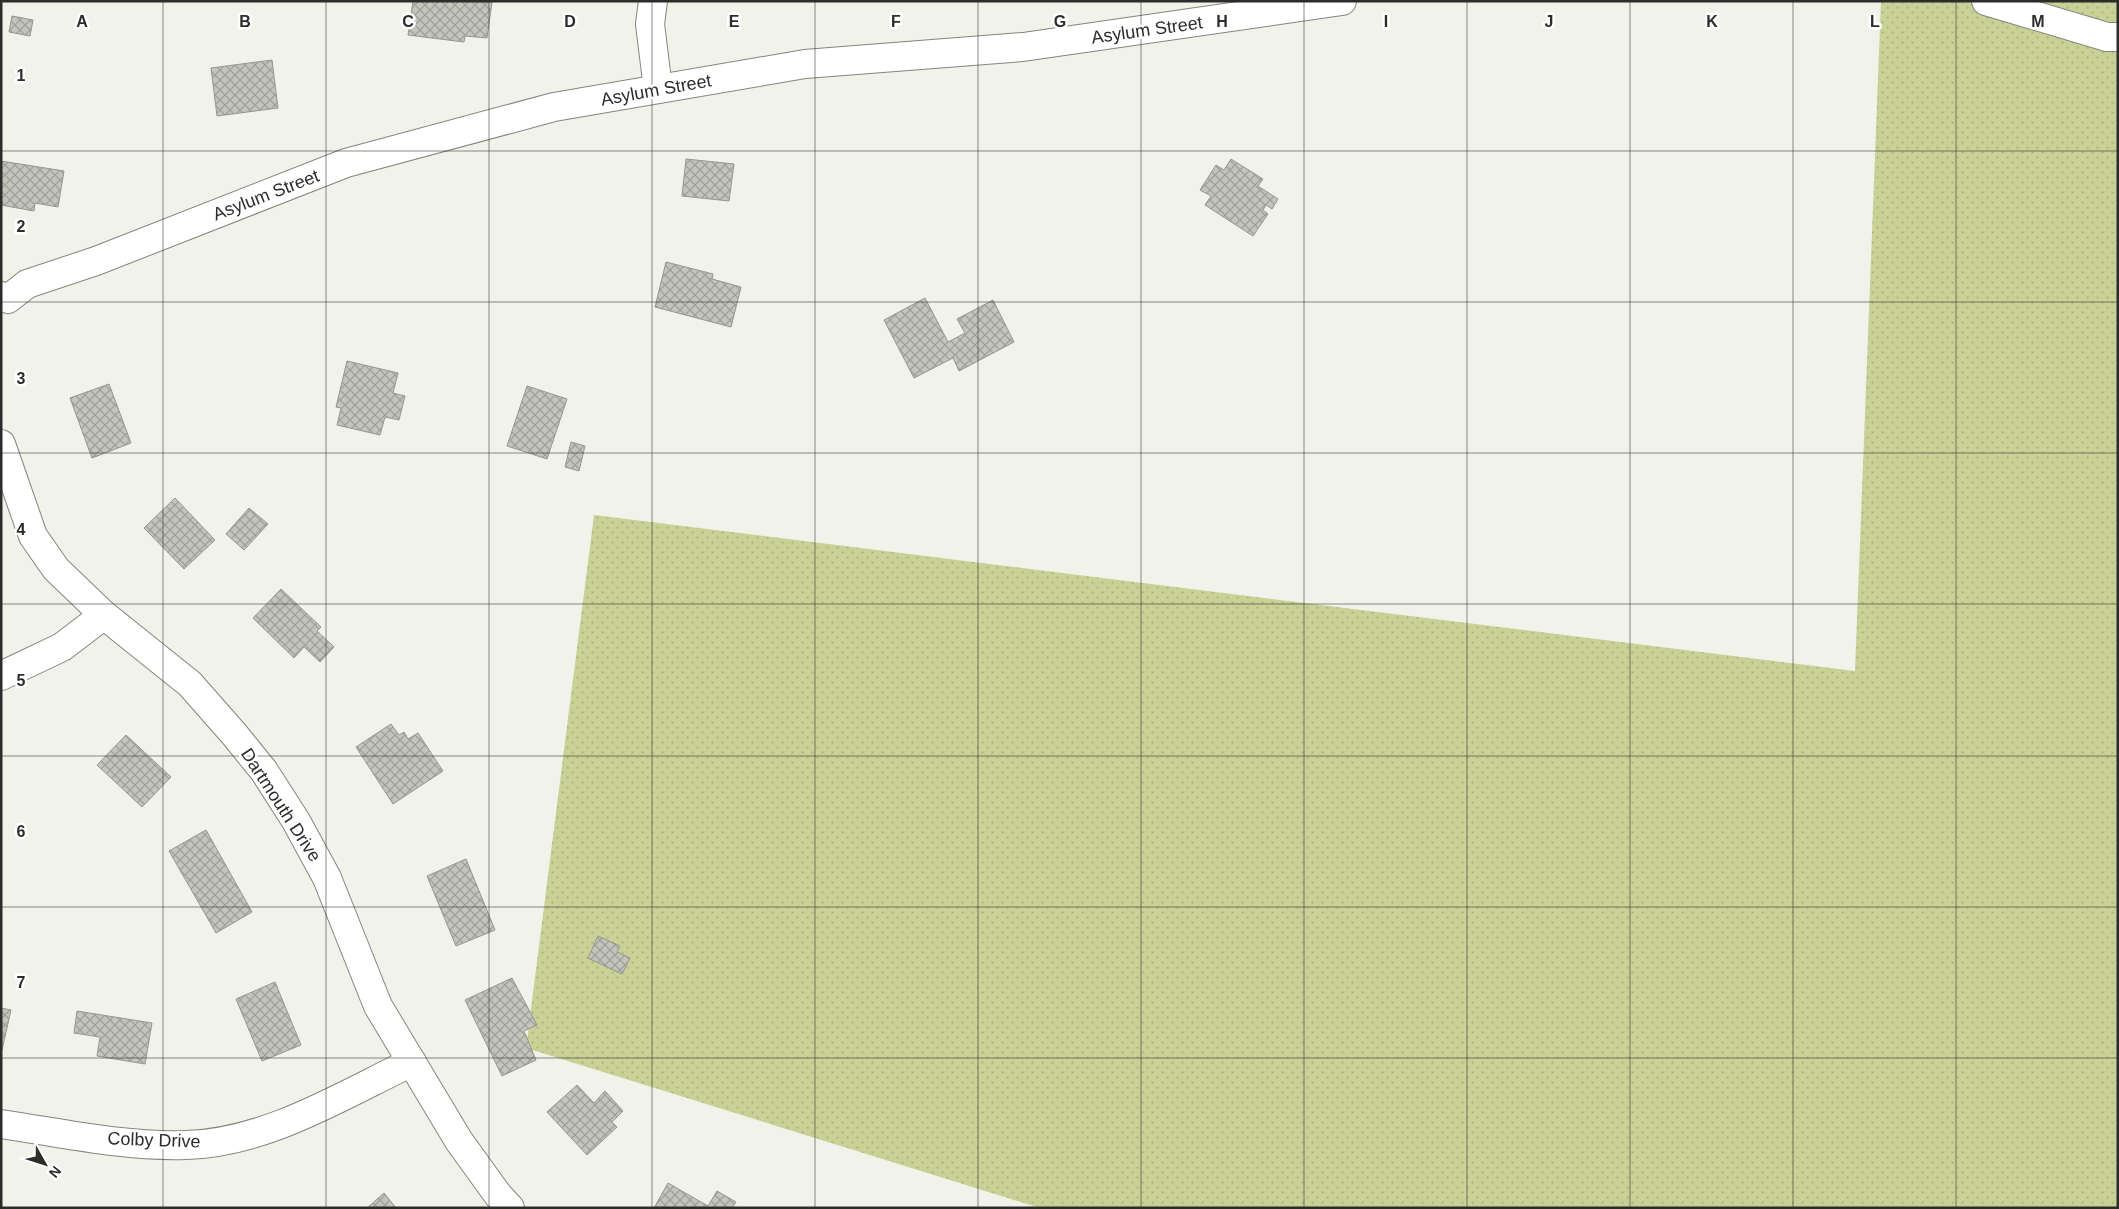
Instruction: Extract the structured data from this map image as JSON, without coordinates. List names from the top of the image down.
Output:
{
  "streets": {
    "street": ["Asylum Street", "Dartmouth Drive", "Colby Drive"]
  },
  "crossings": [
    ["Dartmouth Drive", "Colby Drive"]
  ],
  "north": "bottom right",
  "grid": {
    "columns": [
      "A",
      "B",
      "C",
      "D",
      "E",
      "F",
      "G",
      "H",
      "I",
      "J",
      "K",
      "L",
      "M"
    ],
    "rows": [
      "1",
      "2",
      "3",
      "4",
      "5",
      "6",
      "7"
    ]
  }
}
